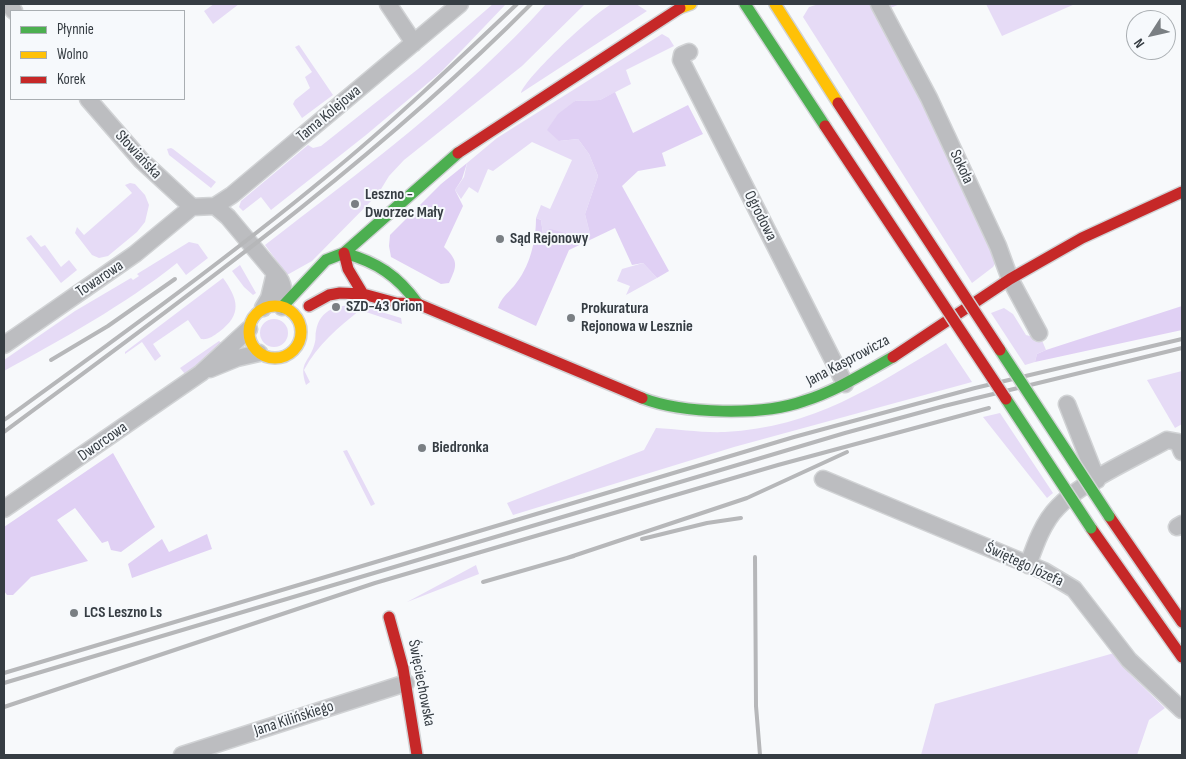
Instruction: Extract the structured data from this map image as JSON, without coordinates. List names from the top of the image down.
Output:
{
  "streets": {
    "street": [
      "Tama Kolejowa",
      "Słowiańska",
      "Sokoła",
      "Ogrodowa",
      "Towarowa",
      "Jana Kasprowicza",
      "Dworcowa",
      "Świętego Józefa",
      "Święciechowska",
      "Jana Kilińskiego"
    ]
  },
  "crossings": [
    ["Słowiańska", "Towarowa"],
    ["Sokoła", "Jana Kasprowicza"],
    ["Ogrodowa", "Jana Kasprowicza"],
    ["Święciechowska", "Jana Kilińskiego"]
  ],
  "places": [
    "Leszno - Dworzec Mały",
    "Sąd Rejonowy",
    "SZD-43 Orion",
    "Prokuratura Rejonowa w Lesznie",
    "Biedronka",
    "LCS Leszno Ls"
  ],
  "legend": ["Płynnie", "Wolno", "Korek"],
  "north": "bottom left"
}
